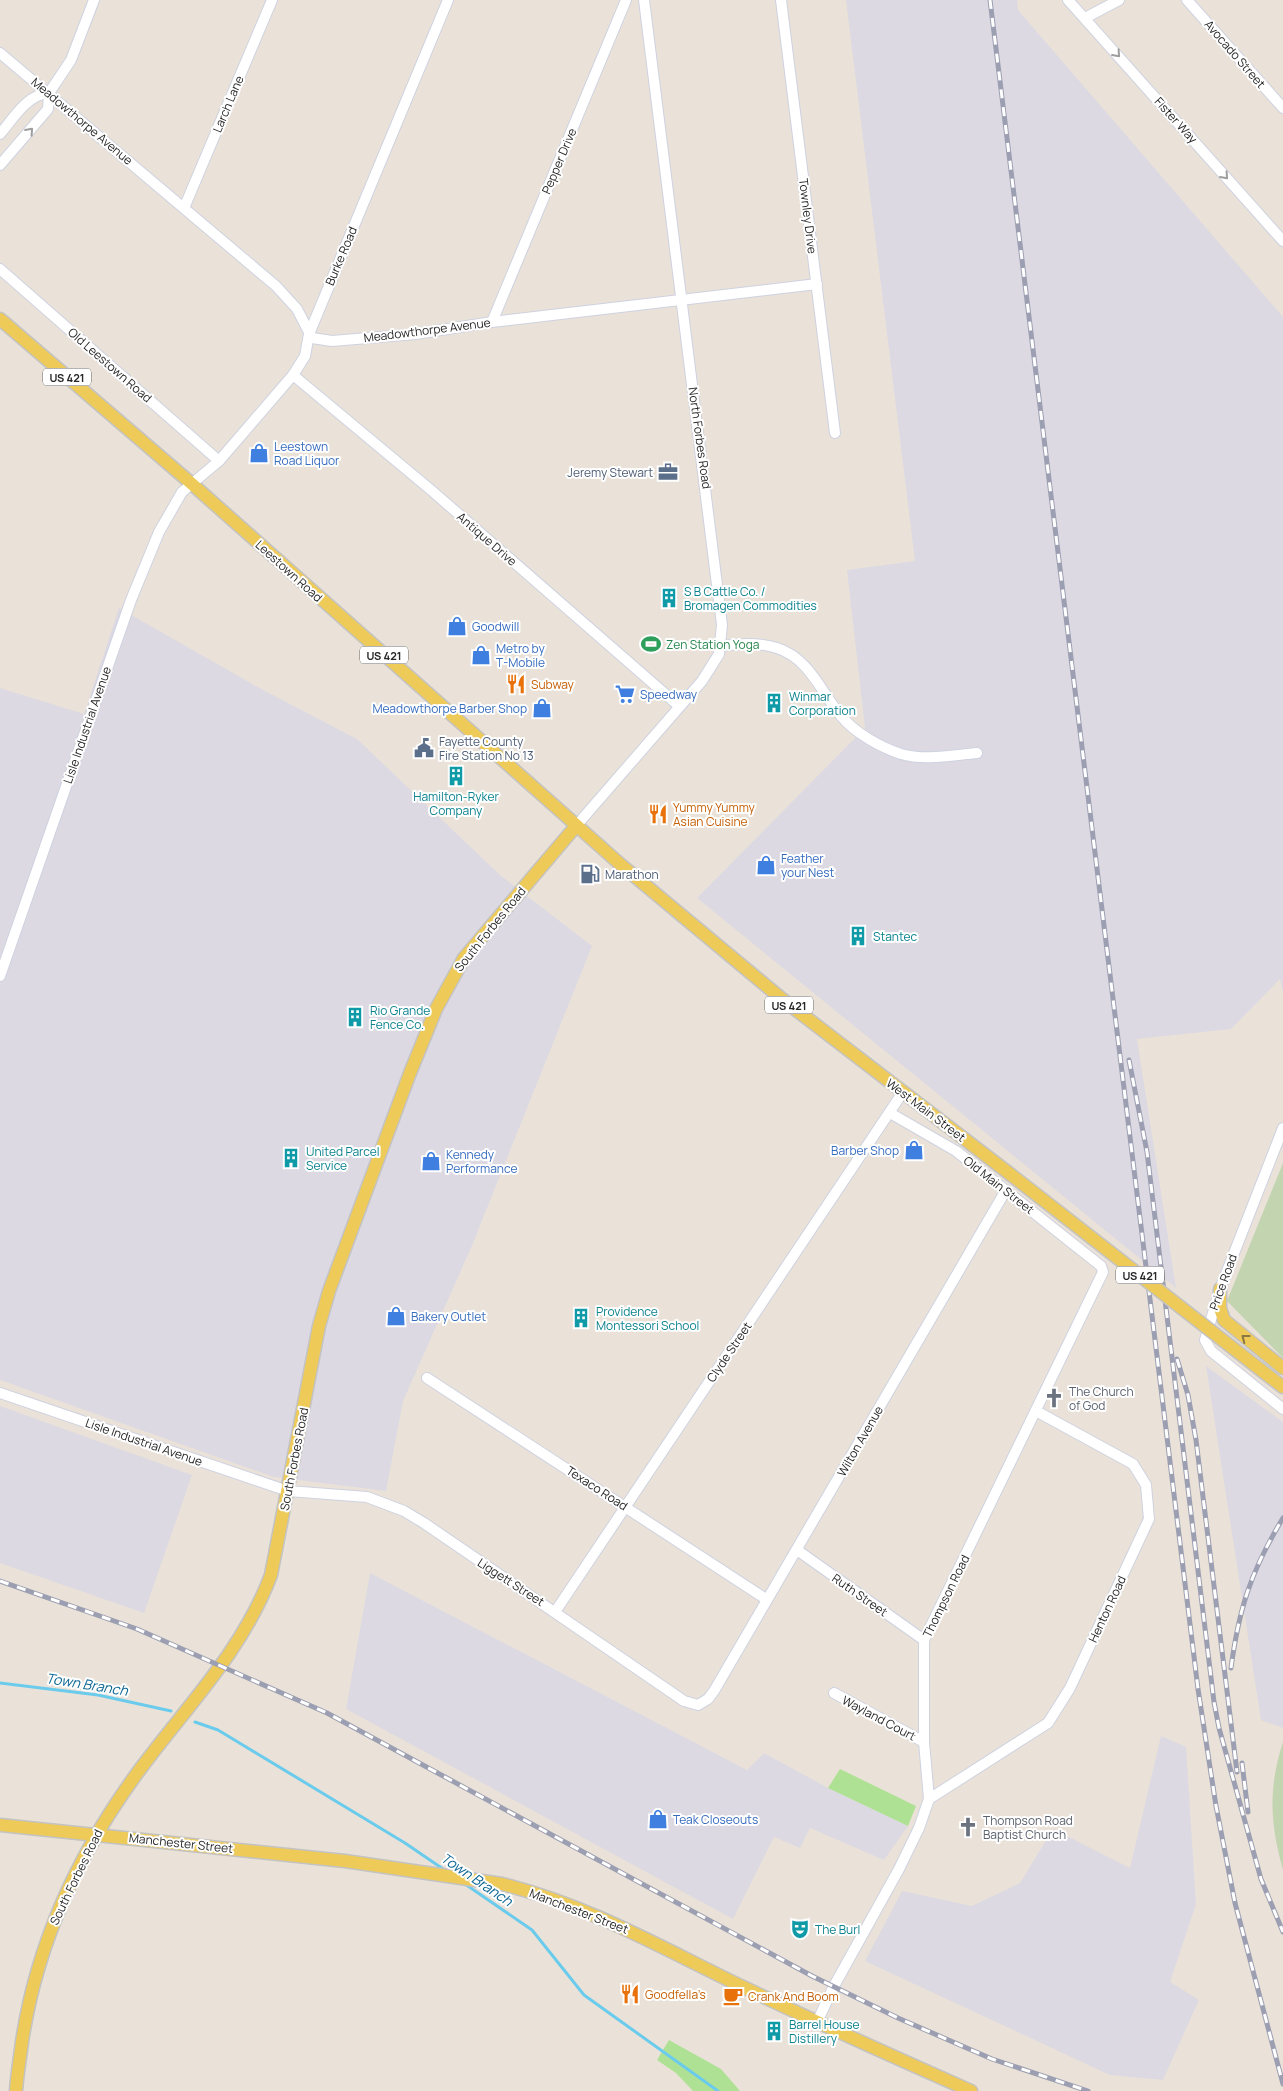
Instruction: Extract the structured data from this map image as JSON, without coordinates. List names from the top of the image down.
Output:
{
  "streets": {
    "main road": [
      "US 421",
      "Leestown Road",
      "South Forbes Road",
      "West Main Street",
      "Manchester Street"
    ],
    "street": [
      "Avocado Street",
      "Larch Lane",
      "Fister Way",
      "Meadowthorpe Avenue",
      "Pepper Drive",
      "Townley Drive",
      "Burke Road",
      "Old Leestown Road",
      "North Forbes Road",
      "Antique Drive",
      "Lisle Industrial Avenue",
      "Old Main Street",
      "Price Road",
      "Clyde Street",
      "Wilton Avenue",
      "Texaco Road",
      "Liggett Street",
      "Ruth Street",
      "Thompson Road",
      "Henton Road",
      "Wayland Court"
    ]
  },
  "crossings": [
    ["Larch Lane", "Meadowthorpe Avenue"],
    ["Meadowthorpe Avenue", "Pepper Drive"],
    ["Meadowthorpe Avenue", "Townley Drive"],
    ["Meadowthorpe Avenue", "Burke Road"],
    ["Meadowthorpe Avenue", "North Forbes Road"],
    ["Burke Road", "Old Leestown Road"],
    ["Burke Road", "Antique Drive"],
    ["Burke Road", "Leestown Road"],
    ["Burke Road", "Lisle Industrial Avenue"],
    ["North Forbes Road", "Antique Drive"],
    ["North Forbes Road", "Leestown Road"],
    ["North Forbes Road", "South Forbes Road"],
    ["North Forbes Road", "West Main Street"],
    ["Leestown Road", "Lisle Industrial Avenue"],
    ["Leestown Road", "South Forbes Road"],
    ["Leestown Road", "West Main Street"],
    ["Lisle Industrial Avenue", "South Forbes Road"],
    ["Lisle Industrial Avenue", "Liggett Street"],
    ["South Forbes Road", "West Main Street"],
    ["South Forbes Road", "Liggett Street"],
    ["South Forbes Road", "Manchester Street"],
    ["West Main Street", "Clyde Street"],
    ["Old Main Street", "Clyde Street"],
    ["Old Main Street", "Wilton Avenue"],
    ["Old Main Street", "Thompson Road"],
    ["Clyde Street", "Texaco Road"],
    ["Clyde Street", "Liggett Street"],
    ["Wilton Avenue", "Texaco Road"],
    ["Wilton Avenue", "Liggett Street"],
    ["Wilton Avenue", "Ruth Street"],
    ["Ruth Street", "Thompson Road"],
    ["Thompson Road", "Henton Road"],
    ["Thompson Road", "Wayland Court"],
    ["Thompson Road", "Manchester Street"]
  ],
  "one_way": ["Fister Way"],
  "water": ["Town Branch"],
  "places": {
    "shop": [
      "Leestown Road Liquor",
      "Goodwill",
      "Metro by T-Mobile",
      "Meadowthorpe Barber Shop",
      "Feather your Nest",
      "Barber Shop",
      "Kennedy Performance",
      "Bakery Outlet",
      "Teak Closeouts"
    ],
    "office": ["Jeremy Stewart"],
    "building": [
      "S B Cattle Co. / Bromagen Commodities",
      "Winmar Corporation",
      "Hamilton-Ryker Company",
      "Stantec",
      "Rio Grande Fence Co.",
      "United Parcel Service",
      "Providence Montessori School",
      "Barrel House Distillery"
    ],
    "sports": ["Zen Station Yoga"],
    "restaurant": ["Subway", "Yummy Yummy Asian Cuisine", "Goodfella’s"],
    "supermarket": ["Speedway"],
    "public building": ["Fayette County Fire Station No 13"],
    "fuel station": ["Marathon"],
    "church": ["The Church of God", "Thompson Road Baptist Church"],
    "theatre": ["The Burl"],
    "cafe": ["Crank And Boom"]
  }
}
